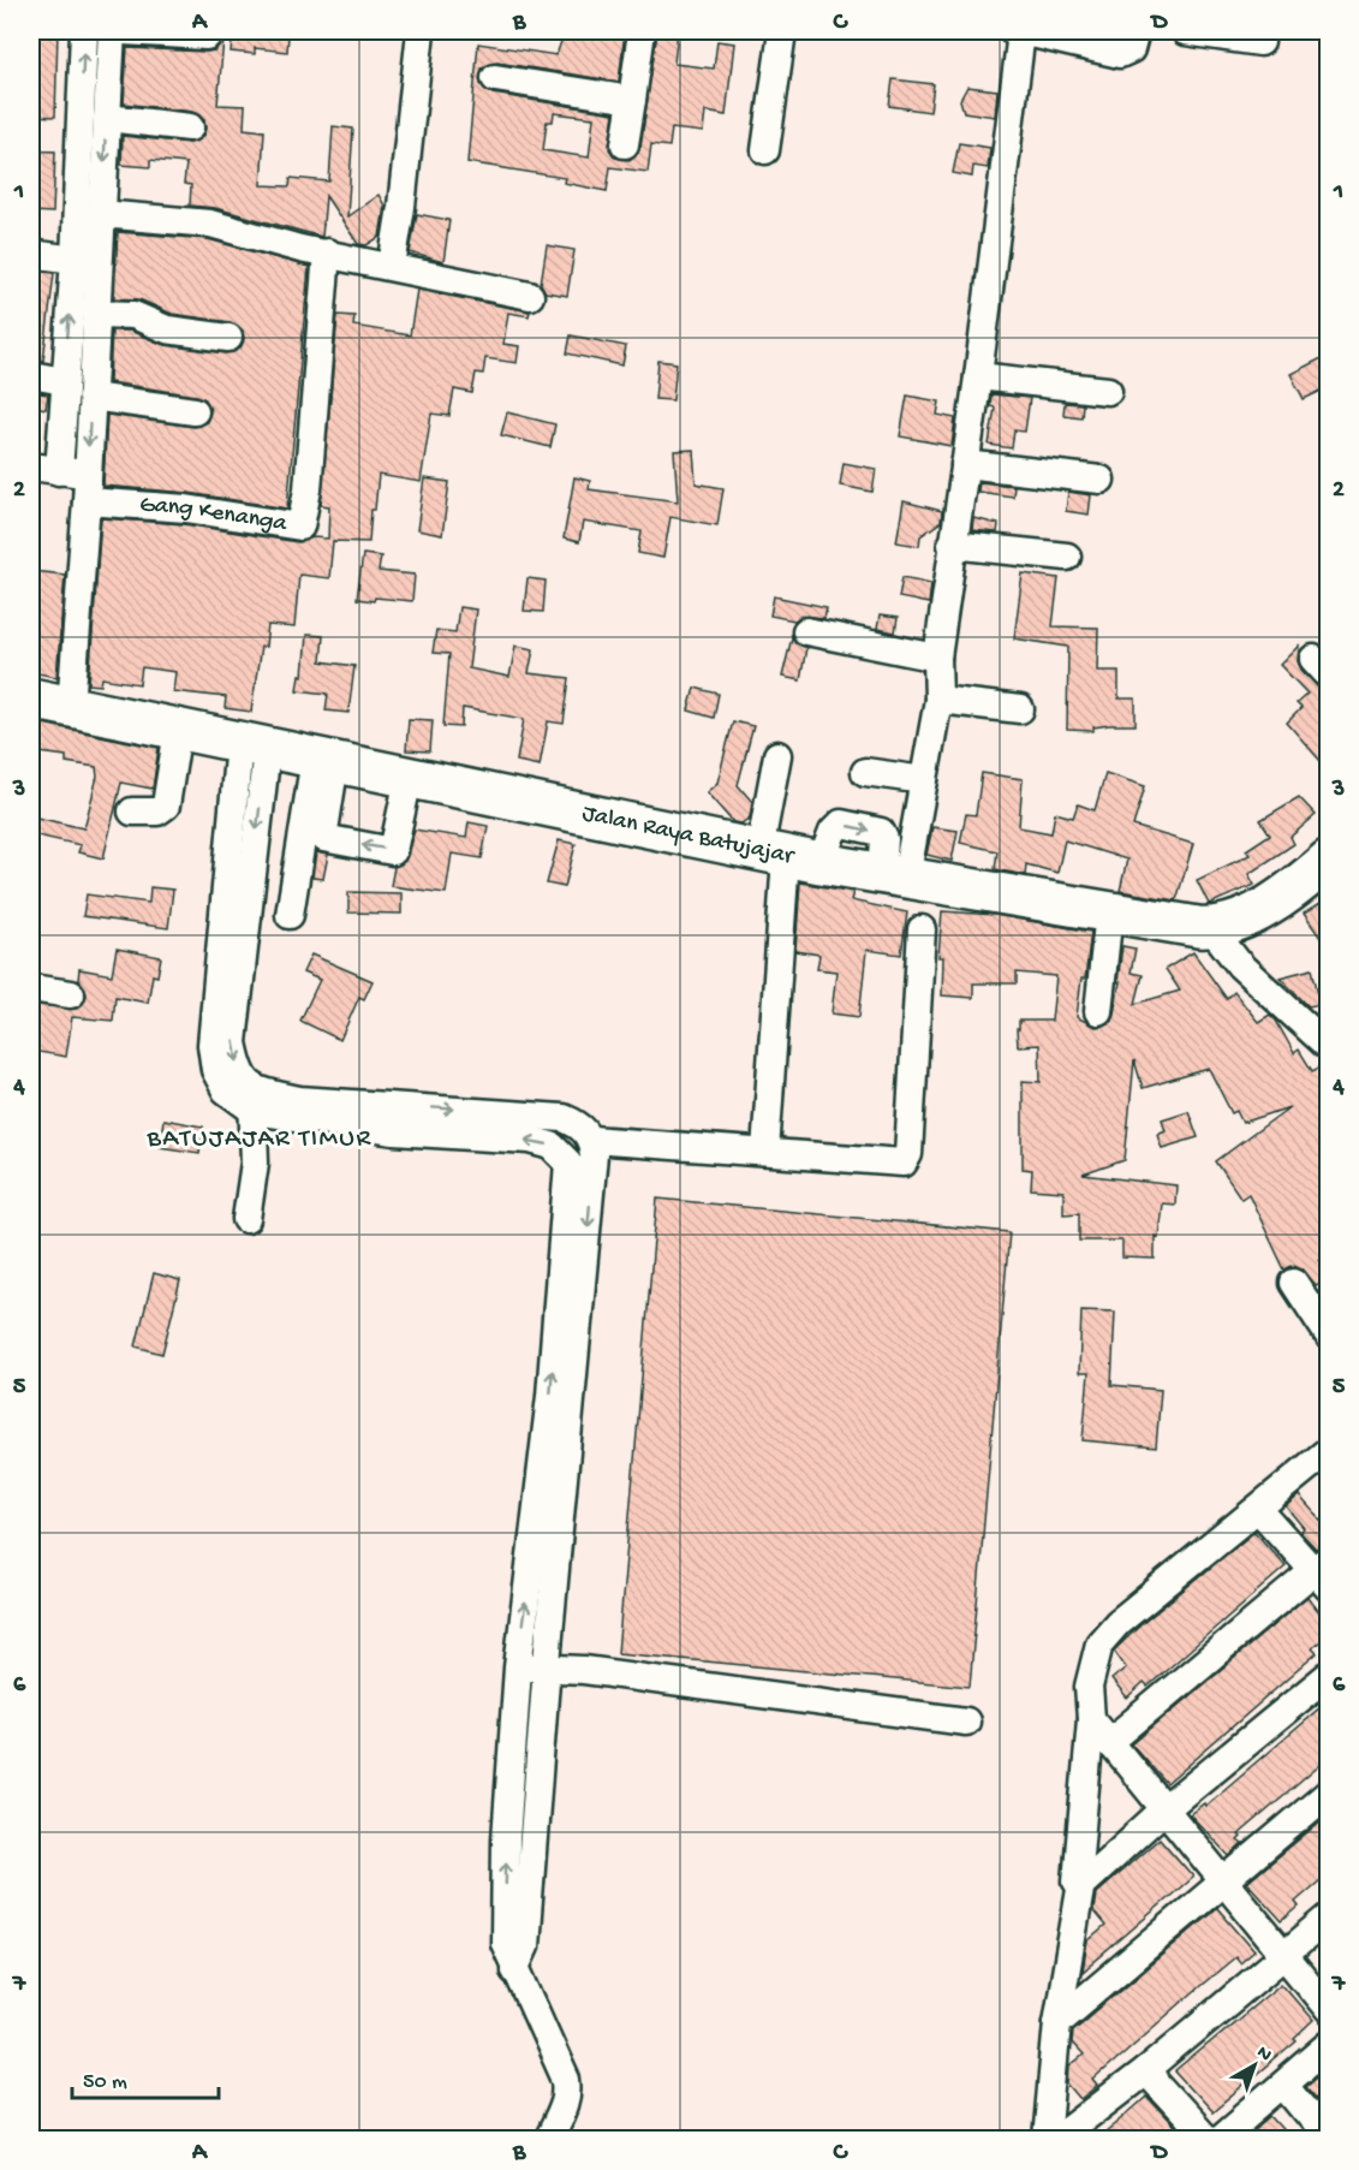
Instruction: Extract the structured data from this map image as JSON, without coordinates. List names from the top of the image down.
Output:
{
  "streets": {
    "highway": ["Jalan Raya Batujajar"],
    "street": ["Gang Kenanga"]
  },
  "districts": ["BATUJAJAR TIMUR"],
  "scale_bar": "50 m",
  "north": "top right",
  "grid": {
    "columns": [
      "A",
      "B",
      "C",
      "D"
    ],
    "rows": [
      "1",
      "2",
      "3",
      "4",
      "5",
      "6",
      "7"
    ]
  }
}
